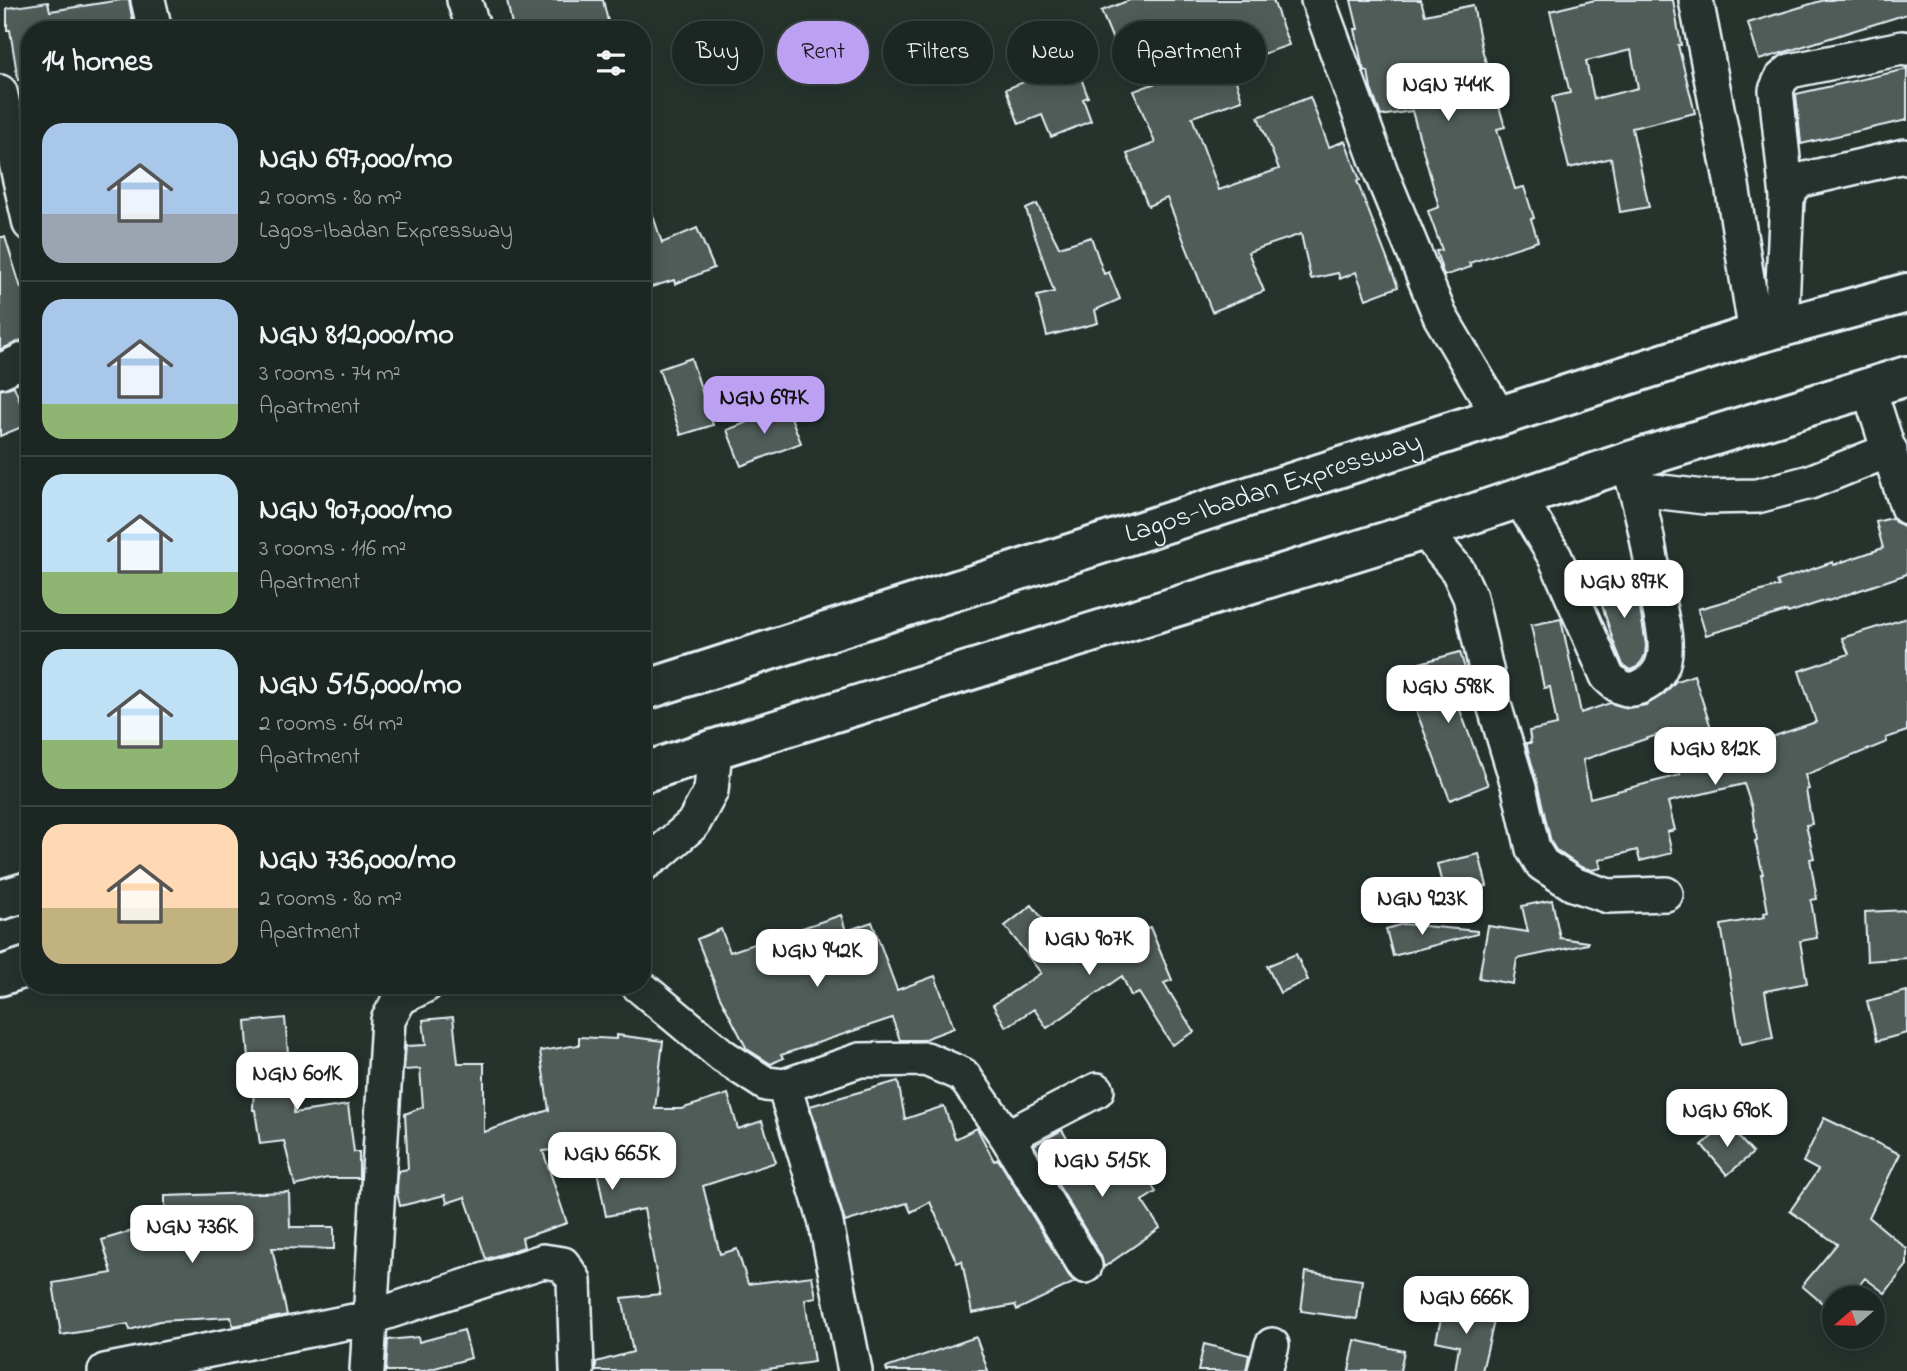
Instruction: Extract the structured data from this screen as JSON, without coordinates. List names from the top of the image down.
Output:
{
  "streets": {
    "highway": ["Lagos-Ibadan Expressway"]
  },
  "north": "left",
  "page": {
    "chip": [
      "Buy",
      "Rent",
      "Filters",
      "New",
      "Apartment"
    ],
    "heading": "14 homes",
    "price": [
      "NGN 744K",
      "NGN 697K",
      "NGN 897K",
      "NGN 598K",
      "NGN 812K",
      "NGN 923K",
      "NGN 907K",
      "NGN 942K",
      "NGN 601K",
      "NGN 690K",
      "NGN 665K",
      "NGN 515K",
      "NGN 736K",
      "NGN 666K"
    ],
    "list": [
      {
        "name": "NGN 697,000/mo",
        "note": "2 rooms · 80 m² · Lagos-Ibadan Expressway"
      },
      {
        "name": "NGN 812,000/mo",
        "note": "3 rooms · 74 m² · Apartment"
      },
      {
        "name": "NGN 907,000/mo",
        "note": "3 rooms · 116 m² · Apartment"
      },
      {
        "name": "NGN 515,000/mo",
        "note": "2 rooms · 64 m² · Apartment"
      },
      {
        "name": "NGN 736,000/mo",
        "note": "2 rooms · 80 m² · Apartment"
      }
    ]
  }
}
